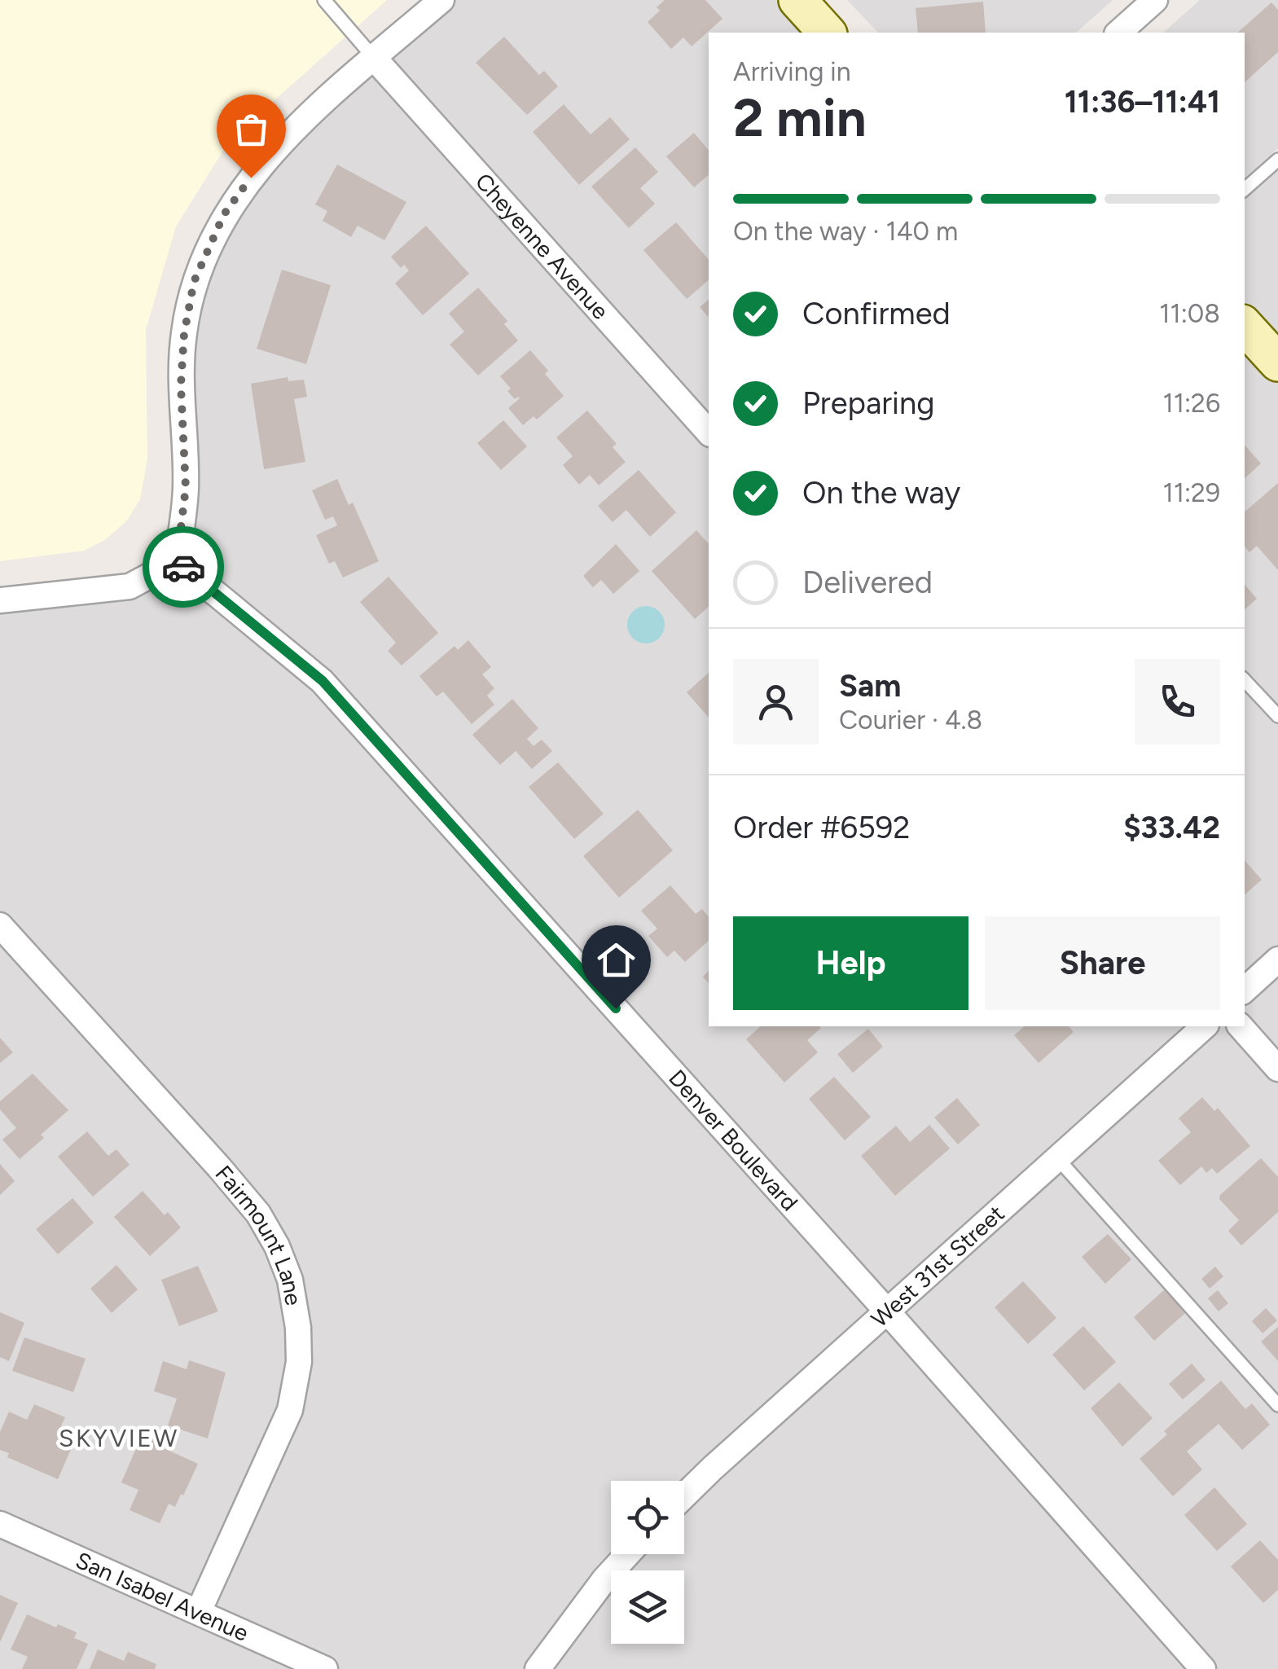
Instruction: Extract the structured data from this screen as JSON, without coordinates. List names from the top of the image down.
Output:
{
  "streets": {
    "street": [
      "Cheyenne Avenue",
      "Denver Boulevard",
      "Fairmount Lane",
      "West 31st Street",
      "San Isabel Avenue"
    ]
  },
  "crossings": [
    ["Denver Boulevard", "West 31st Street"],
    ["Fairmount Lane", "San Isabel Avenue"]
  ],
  "districts": ["SKYVIEW"],
  "page": {
    "heading": ["2 min", "Arriving in", "11:36–11:41"],
    "panel": [
      "Sam",
      "Courier · 4.8",
      "Order #6592",
      "$33.42"
    ],
    "bar": "On the way · 140 m",
    "list": [
      ["Confirmed", "11:08"],
      ["Preparing", "11:26"],
      ["On the way", "11:29"],
      "Delivered"
    ],
    "buttons": ["Help", "Share"]
  }
}
